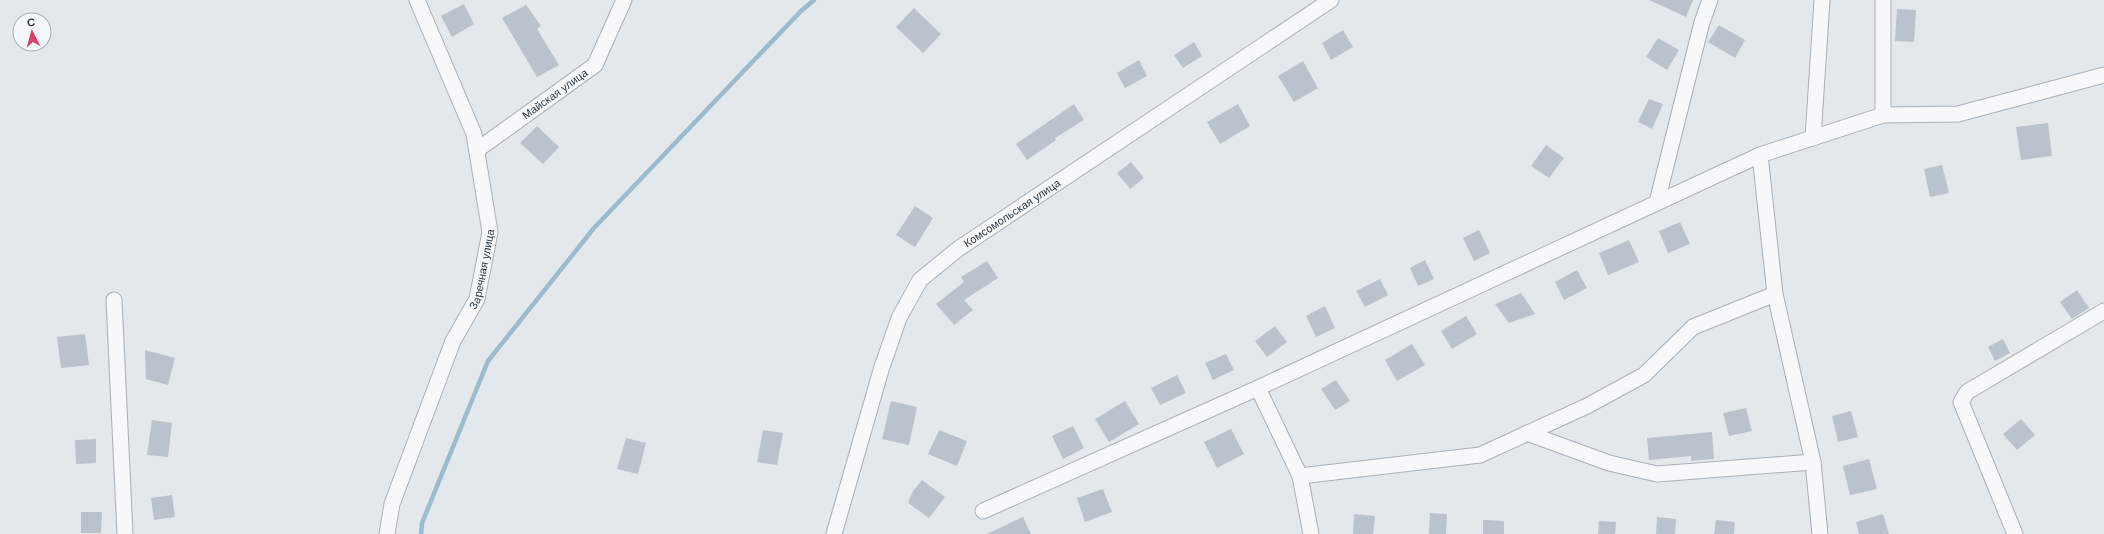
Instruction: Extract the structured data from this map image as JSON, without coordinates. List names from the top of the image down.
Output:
{
  "streets": {
    "street": ["Майская улица", "Комсомольская улица", "Заречная улица"]
  },
  "crossings": [
    ["Майская улица", "Заречная улица"]
  ],
  "north": "top"
}
